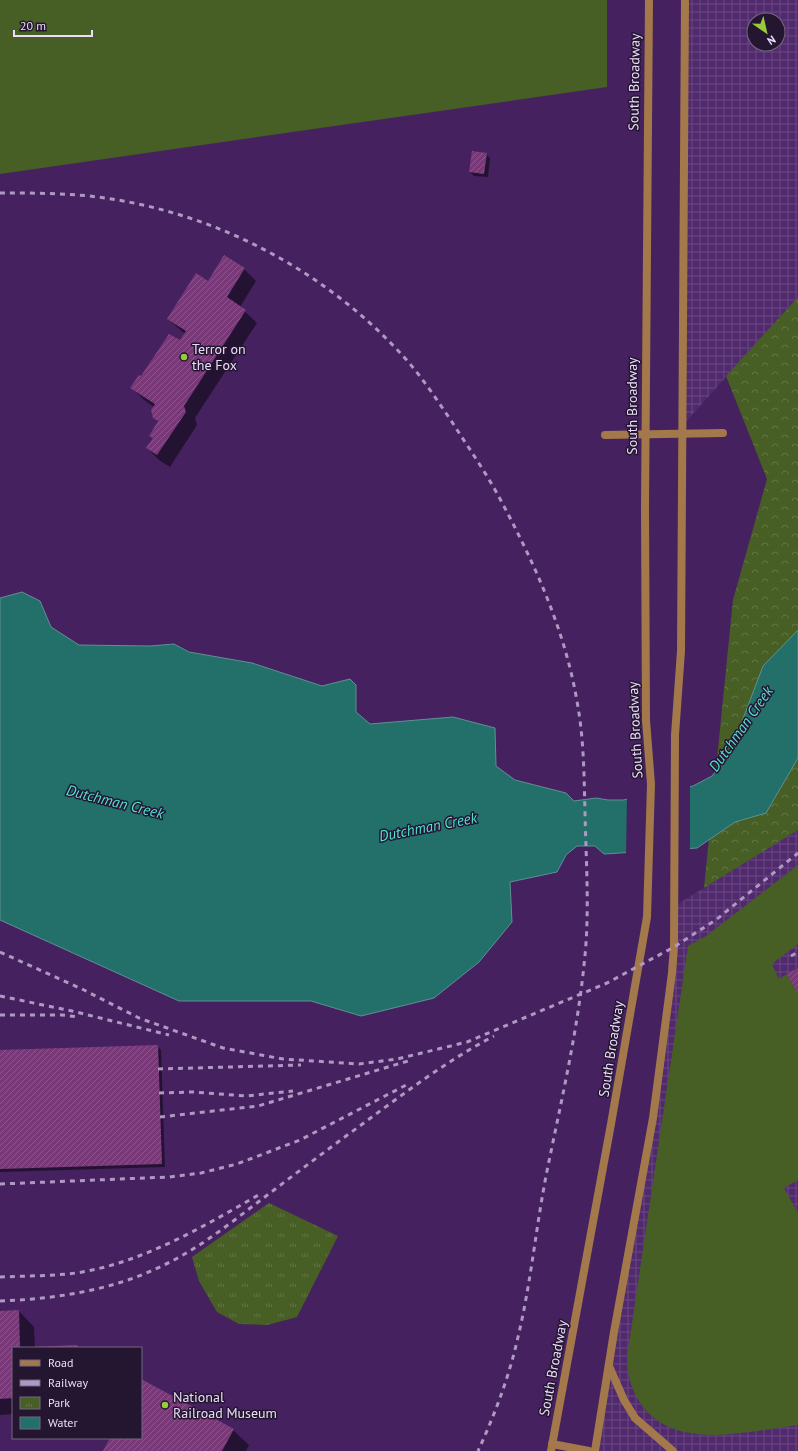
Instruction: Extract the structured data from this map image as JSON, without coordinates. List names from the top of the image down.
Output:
{
  "streets": {
    "street": ["South Broadway"]
  },
  "water": ["Dutchman Creek"],
  "places": ["Terror on the Fox", "National Railroad Museum"],
  "legend": [
    "Road",
    "Railway",
    "Park",
    "Water"
  ],
  "scale_bar": "20 m",
  "north": "bottom right"
}
